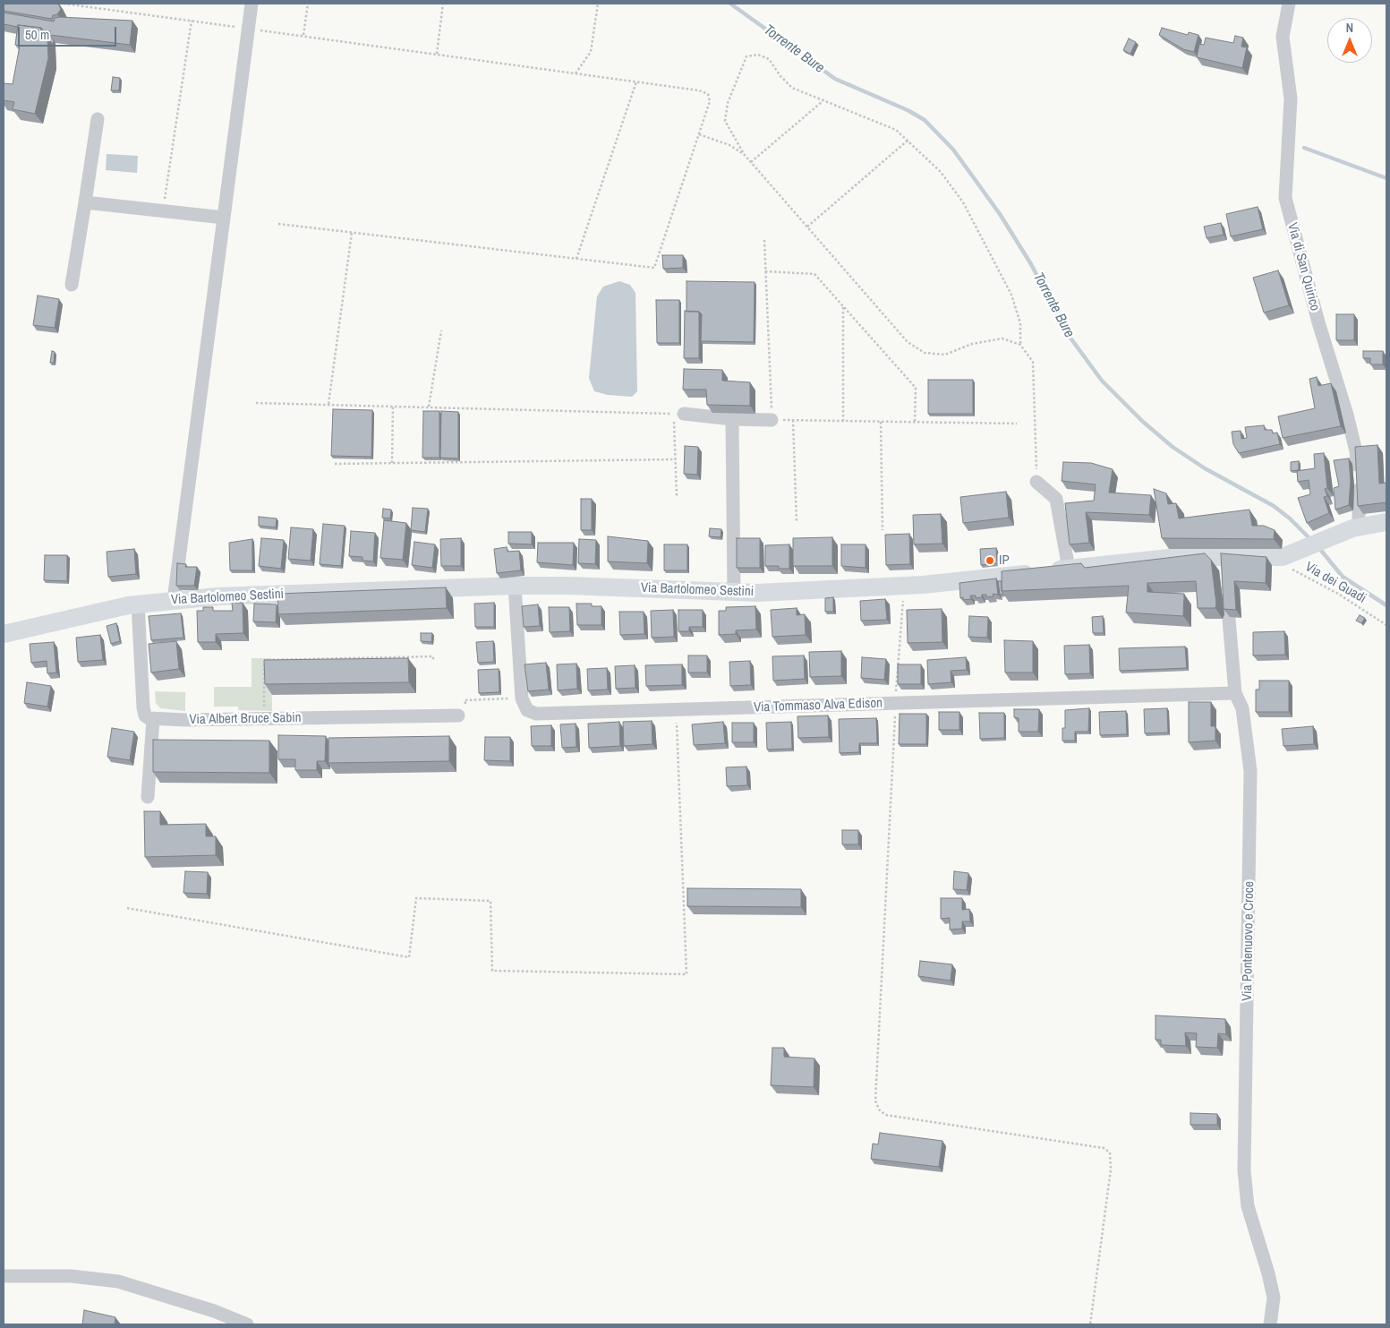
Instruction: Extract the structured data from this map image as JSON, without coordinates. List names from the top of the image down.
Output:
{
  "streets": {
    "main road": ["Via Bartolomeo Sestini"],
    "street": [
      "Via di San Quirico",
      "Via Tommaso Alva Edison",
      "Via Albert Bruce Sabin",
      "Via Pontenuovo e Croce"
    ],
    "path": ["Via dei Guadi"]
  },
  "crossings": [
    ["Via di San Quirico", "Via Bartolomeo Sestini"],
    ["Via dei Guadi", "Via Bartolomeo Sestini"],
    ["Via Bartolomeo Sestini", "Via Pontenuovo e Croce"],
    ["Via Tommaso Alva Edison", "Via Pontenuovo e Croce"]
  ],
  "water": ["Torrente Bure"],
  "places": ["IP"],
  "scale_bar": "50 m",
  "north": "top"
}
